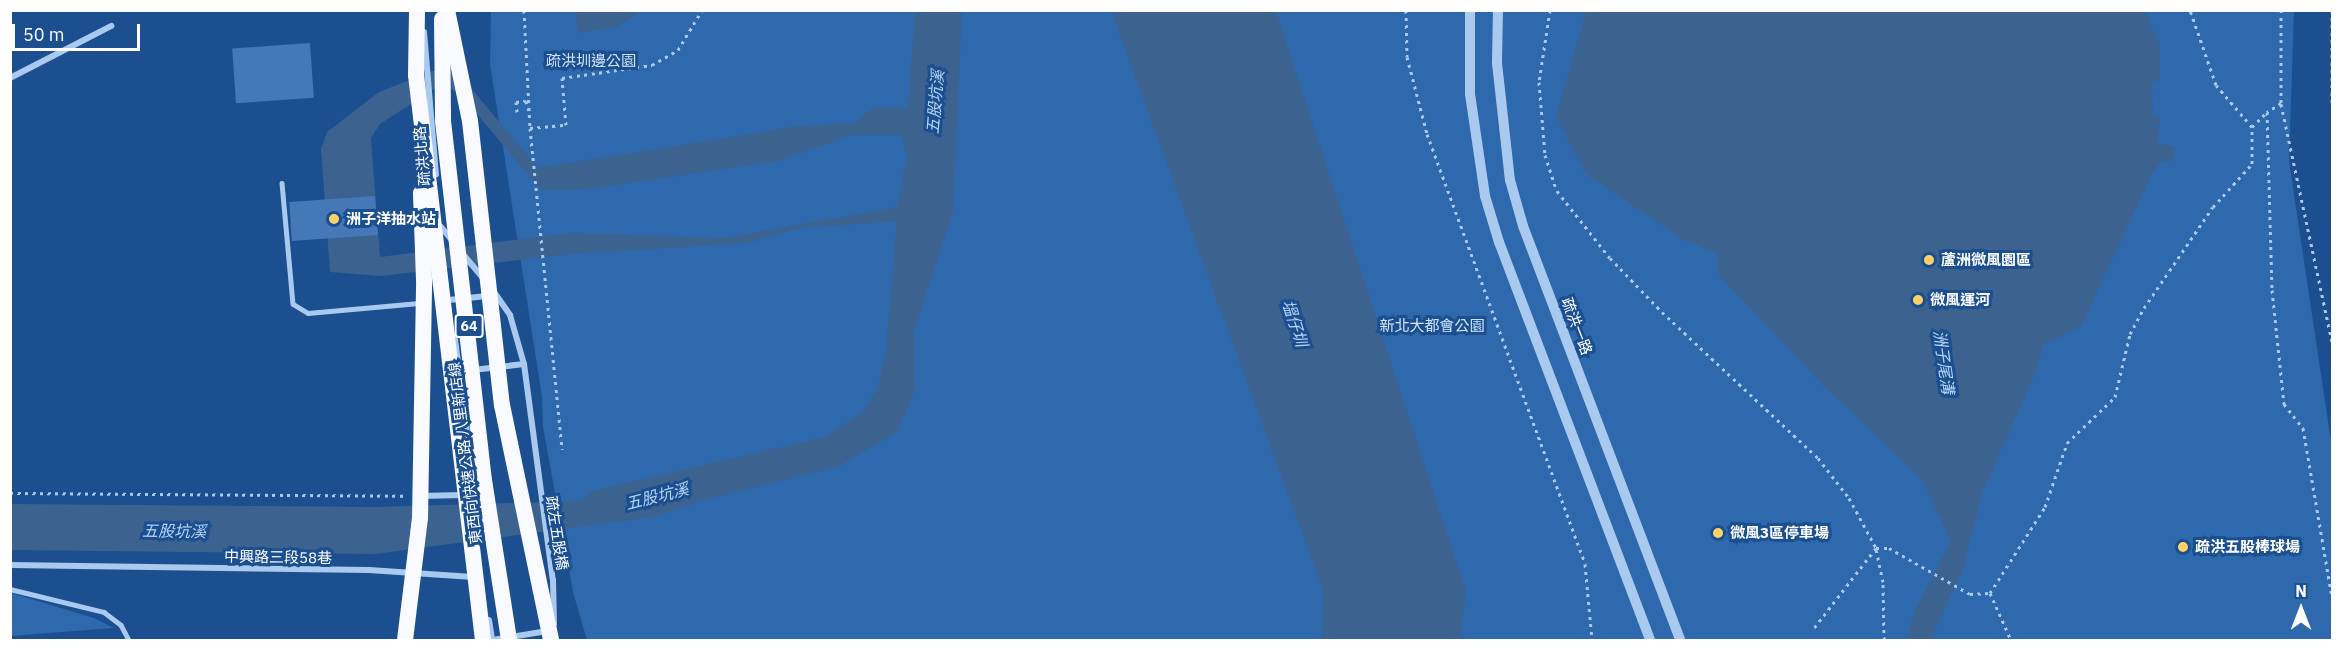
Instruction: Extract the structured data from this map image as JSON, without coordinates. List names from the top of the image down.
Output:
{
  "streets": {
    "highway": ["64", "東西向快速公路 八里新店線"],
    "street": [
      "疏洪北路",
      "疏洪一路",
      "疏左五股橋",
      "中興路三段58巷"
    ]
  },
  "crossings": [
    ["疏洪北路", "疏左五股橋"]
  ],
  "water": ["五股坑溪", "塭仔圳", "洲子尾溝"],
  "parks": ["疏洪圳邊公園", "新北大都會公園"],
  "places": [
    "洲子洋抽水站",
    "蘆洲微風園區",
    "微風運河",
    "微風3區停車場",
    "疏洪五股棒球場"
  ],
  "scale_bar": "50 m",
  "north": "top"
}
